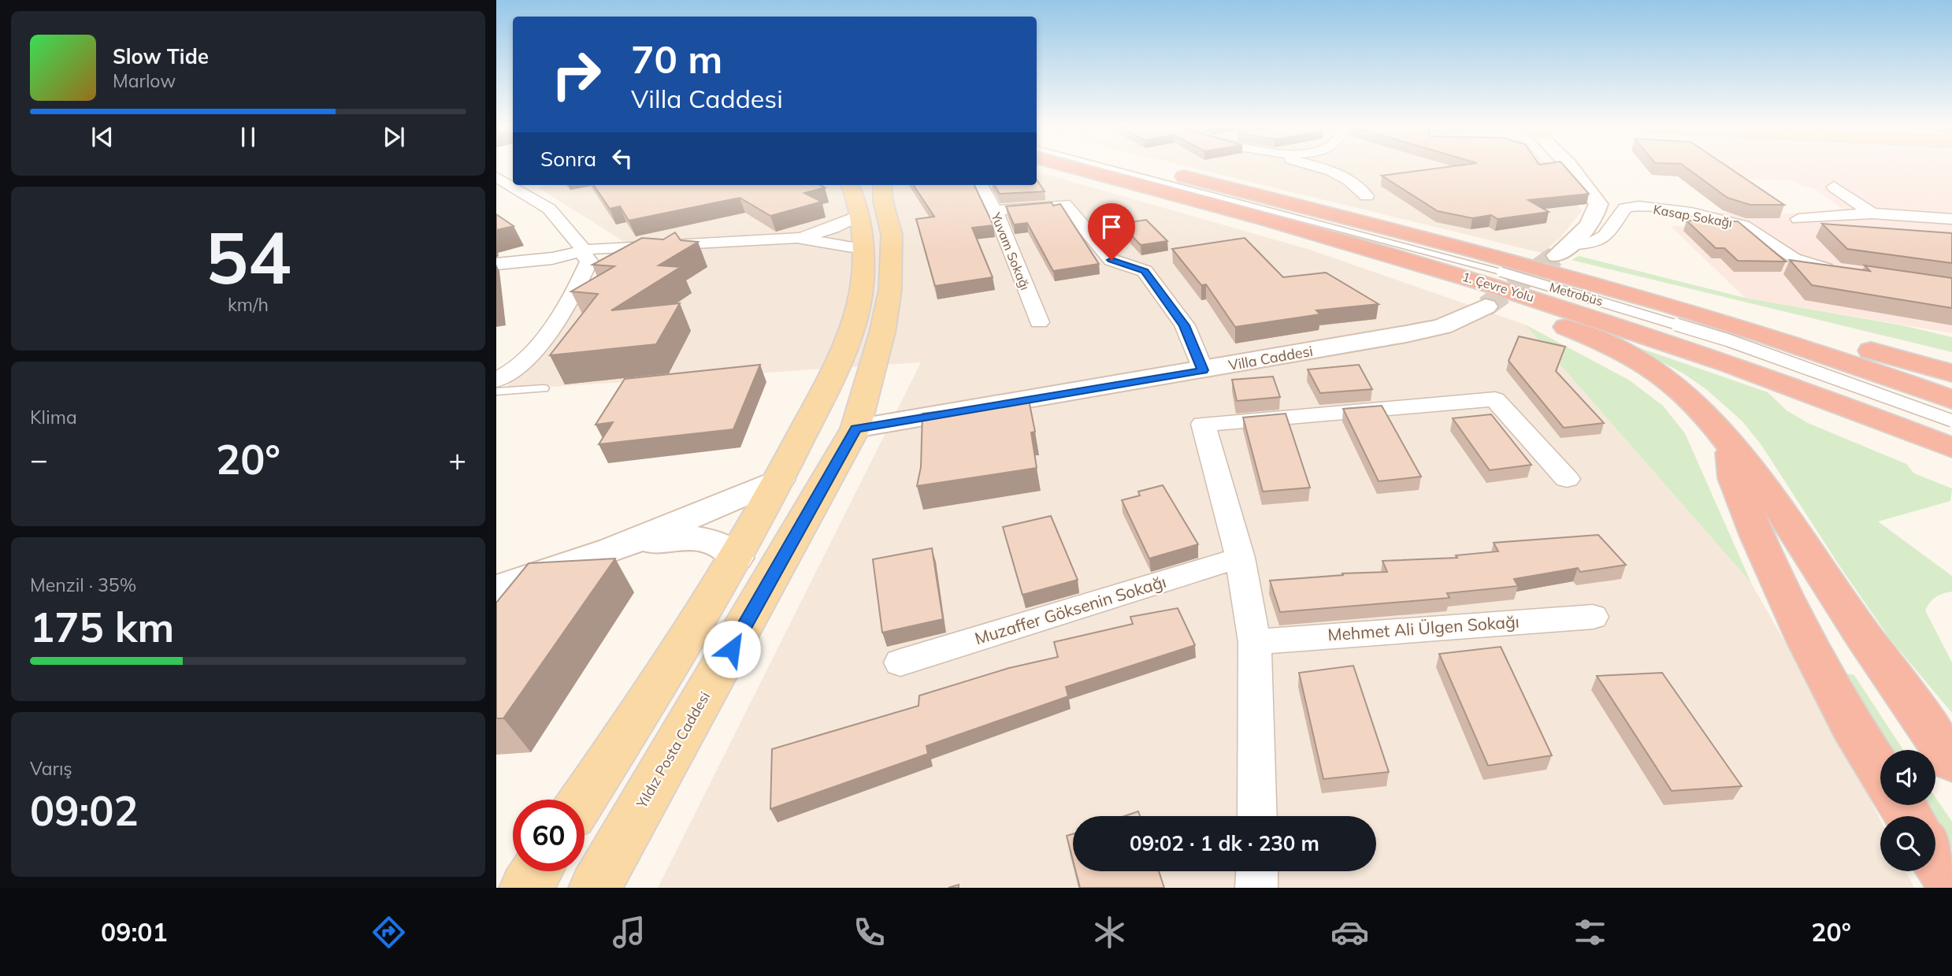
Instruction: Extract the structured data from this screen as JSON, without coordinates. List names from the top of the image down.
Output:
{
  "streets": {
    "highway": ["1. Çevre Yolu"],
    "main road": ["Villa Caddesi", "Yıldız Posta Caddesi"],
    "street": [
      "Kasap Sokağı",
      "Yuvam Sokağı",
      "Muzaffer Göksenin Sokağı",
      "Mehmet Ali Ülgen Sokağı"
    ],
    "lane": ["Metrobüs"]
  },
  "crossings": [
    ["Villa Caddesi", "Yıldız Posta Caddesi"]
  ],
  "page": {
    "turn": ["70 m", "Villa Caddesi"],
    "song": ["Slow Tide", "Marlow"],
    "then": "Sonra",
    "tile": [
      ["54", "km/h"],
      "Klima",
      ["Menzil · 35%", "175 km"],
      ["Varış", "09:02"]
    ],
    "heat": ["−", "20°", "+"],
    "limit": "60",
    "trip": "09:02 · 1 dk · 230 m",
    "tabs": ["09:01", "20°"]
  }
}
